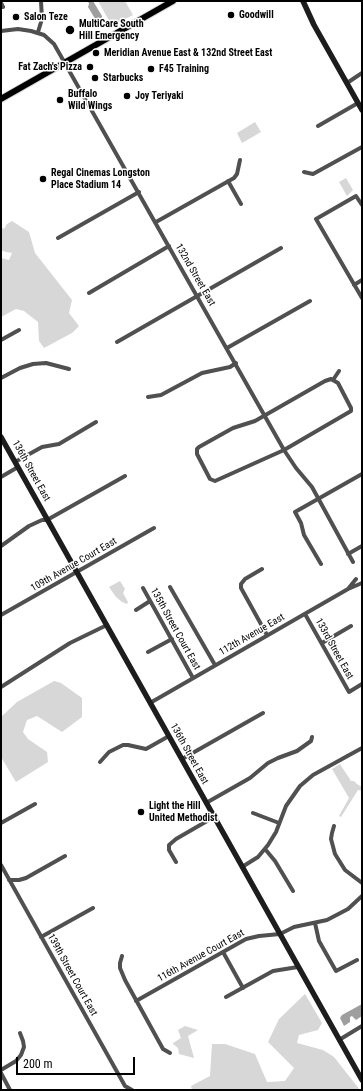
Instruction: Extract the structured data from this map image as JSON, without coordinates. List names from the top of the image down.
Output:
{
  "streets": {
    "street": [
      "132nd Street East",
      "136th Street East",
      "109th Avenue Court East",
      "135th Street Court East",
      "112th Avenue East",
      "133rd Street East",
      "116th Avenue Court East",
      "139th Street Court East"
    ]
  },
  "crossings": [
    ["136th Street East", "109th Avenue Court East"],
    ["136th Street East", "112th Avenue East"],
    ["136th Street East", "116th Avenue Court East"],
    ["135th Street Court East", "112th Avenue East"],
    ["112th Avenue East", "133rd Street East"]
  ],
  "places": [
    "Goodwill",
    "Salon Teze",
    "MultiCare South Hill Emergency",
    "Meridian Avenue East & 132nd Street East",
    "Fat Zach's Pizza",
    "F45 Training",
    "Starbucks",
    "Joy Teriyaki",
    "Buffalo Wild Wings",
    "Regal Cinemas Longston Place Stadium 14",
    "Light the Hill United Methodist"
  ],
  "scale_bar": "200 m"
}
